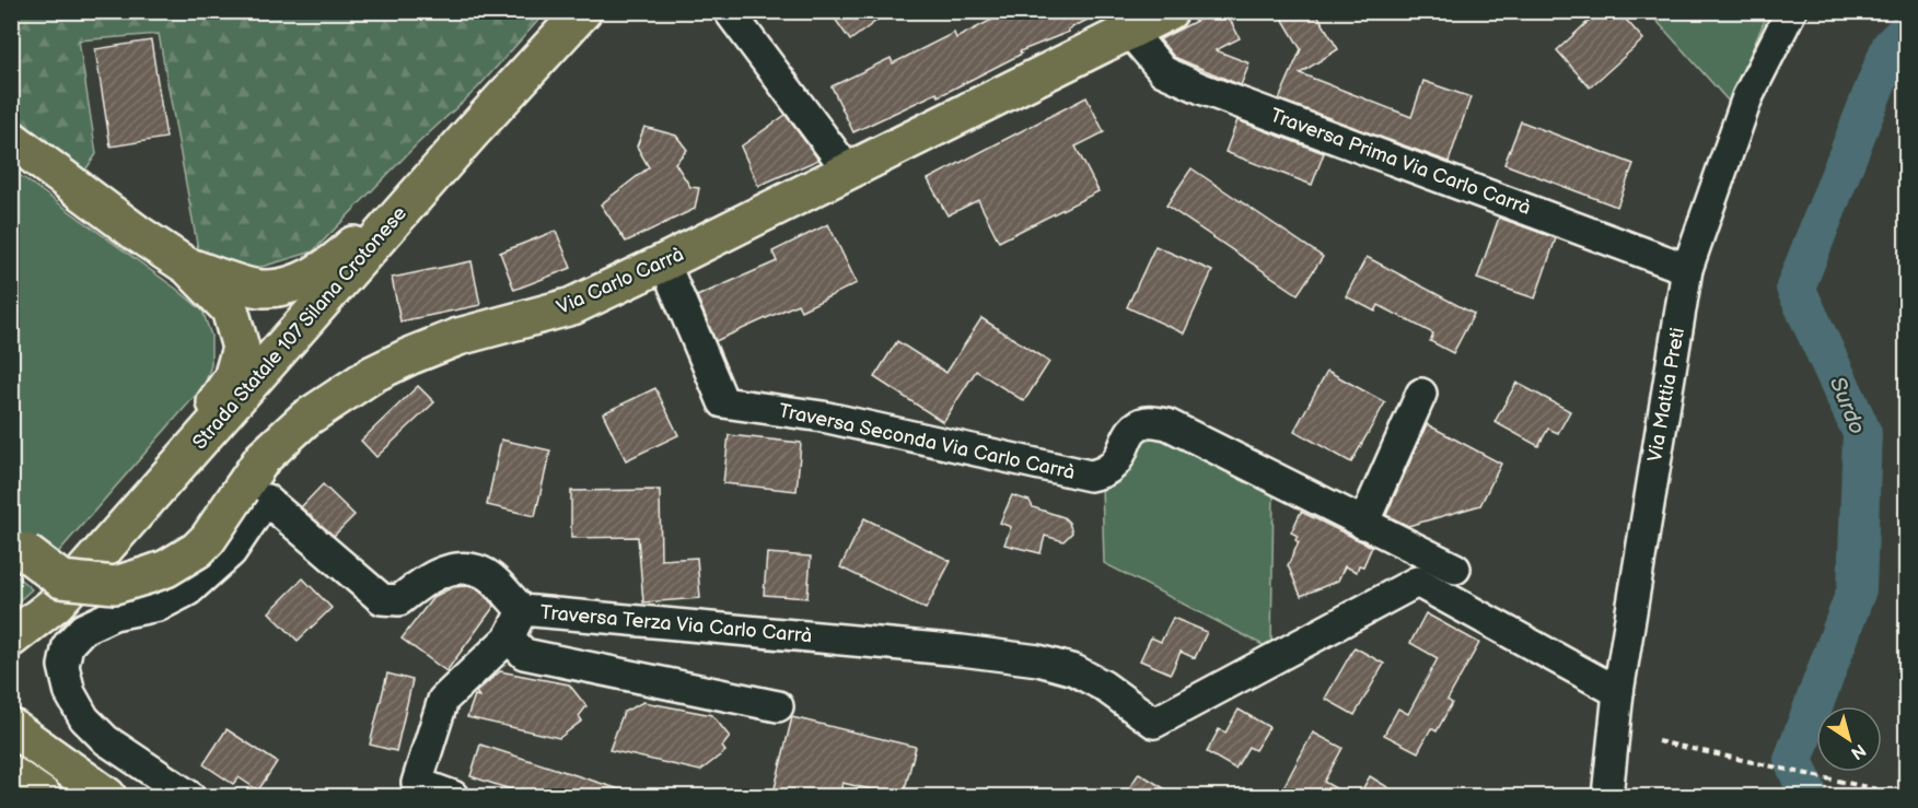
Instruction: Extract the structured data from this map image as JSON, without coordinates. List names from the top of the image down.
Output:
{
  "streets": {
    "main road": ["Via Carlo Carrà", "Strada Statale 107 Silana Crotonese"],
    "street": [
      "Traversa Prima Via Carlo Carrà",
      "Via Mattia Preti",
      "Traversa Seconda Via Carlo Carrà",
      "Traversa Terza Via Carlo Carrà"
    ]
  },
  "crossings": [
    ["Traversa Prima Via Carlo Carrà", "Via Carlo Carrà"],
    ["Traversa Prima Via Carlo Carrà", "Via Mattia Preti"],
    ["Via Carlo Carrà", "Traversa Seconda Via Carlo Carrà"],
    ["Via Carlo Carrà", "Traversa Terza Via Carlo Carrà"],
    ["Via Mattia Preti", "Traversa Terza Via Carlo Carrà"]
  ],
  "water": ["Surdo"],
  "north": "bottom right"
}
